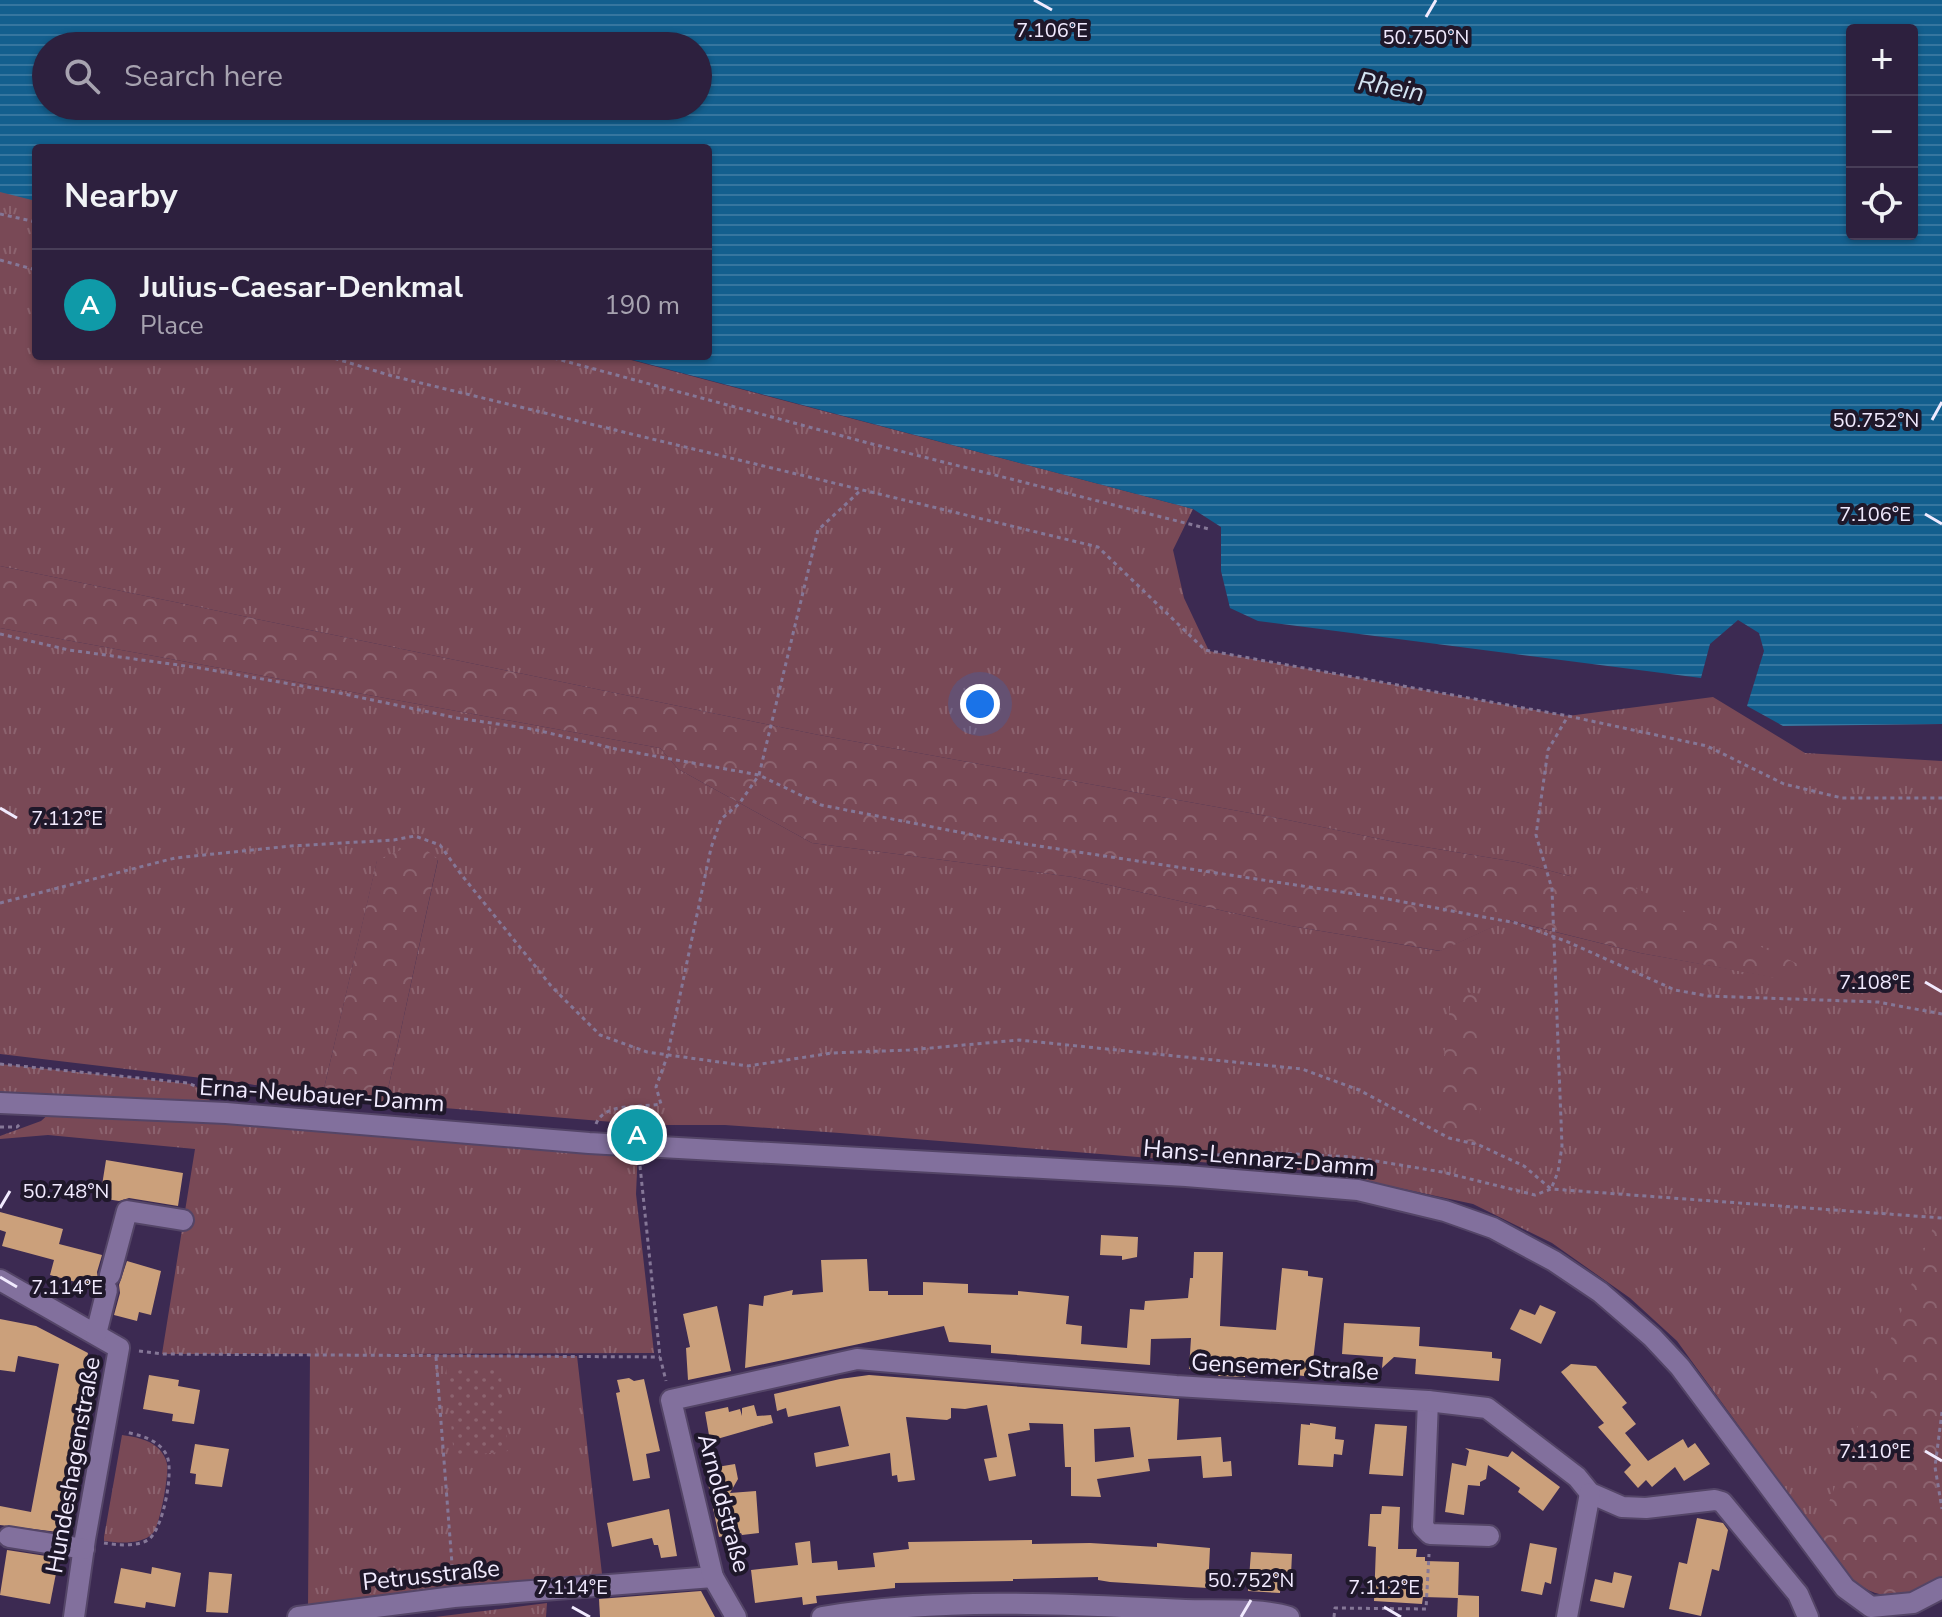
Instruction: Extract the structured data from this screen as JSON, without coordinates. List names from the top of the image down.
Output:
{
  "streets": {
    "street": [
      "Erna-Neubauer-Damm",
      "Hans-Lennarz-Damm",
      "Gensemer Straße",
      "Hundeshagenstraße",
      "Arnoldstraße",
      "Petrusstraße"
    ]
  },
  "crossings": [
    ["Erna-Neubauer-Damm", "Hans-Lennarz-Damm"],
    ["Gensemer Straße", "Arnoldstraße"],
    ["Arnoldstraße", "Petrusstraße"]
  ],
  "water": ["Rhein"],
  "page": {
    "map_buttons": ["+", "−"],
    "search": "Search here",
    "heading": "Nearby",
    "list": [
      {
        "mark": "A",
        "name": "Julius-Caesar-Denkmal",
        "note": "Place",
        "value": "190 m"
      }
    ],
    "pins": "A"
  },
  "coordinates": [
    "7.106°E",
    "50.750°N",
    "50.752°N",
    "7.112°E",
    "7.108°E",
    "50.748°N",
    "7.114°E",
    "7.110°E"
  ]
}
